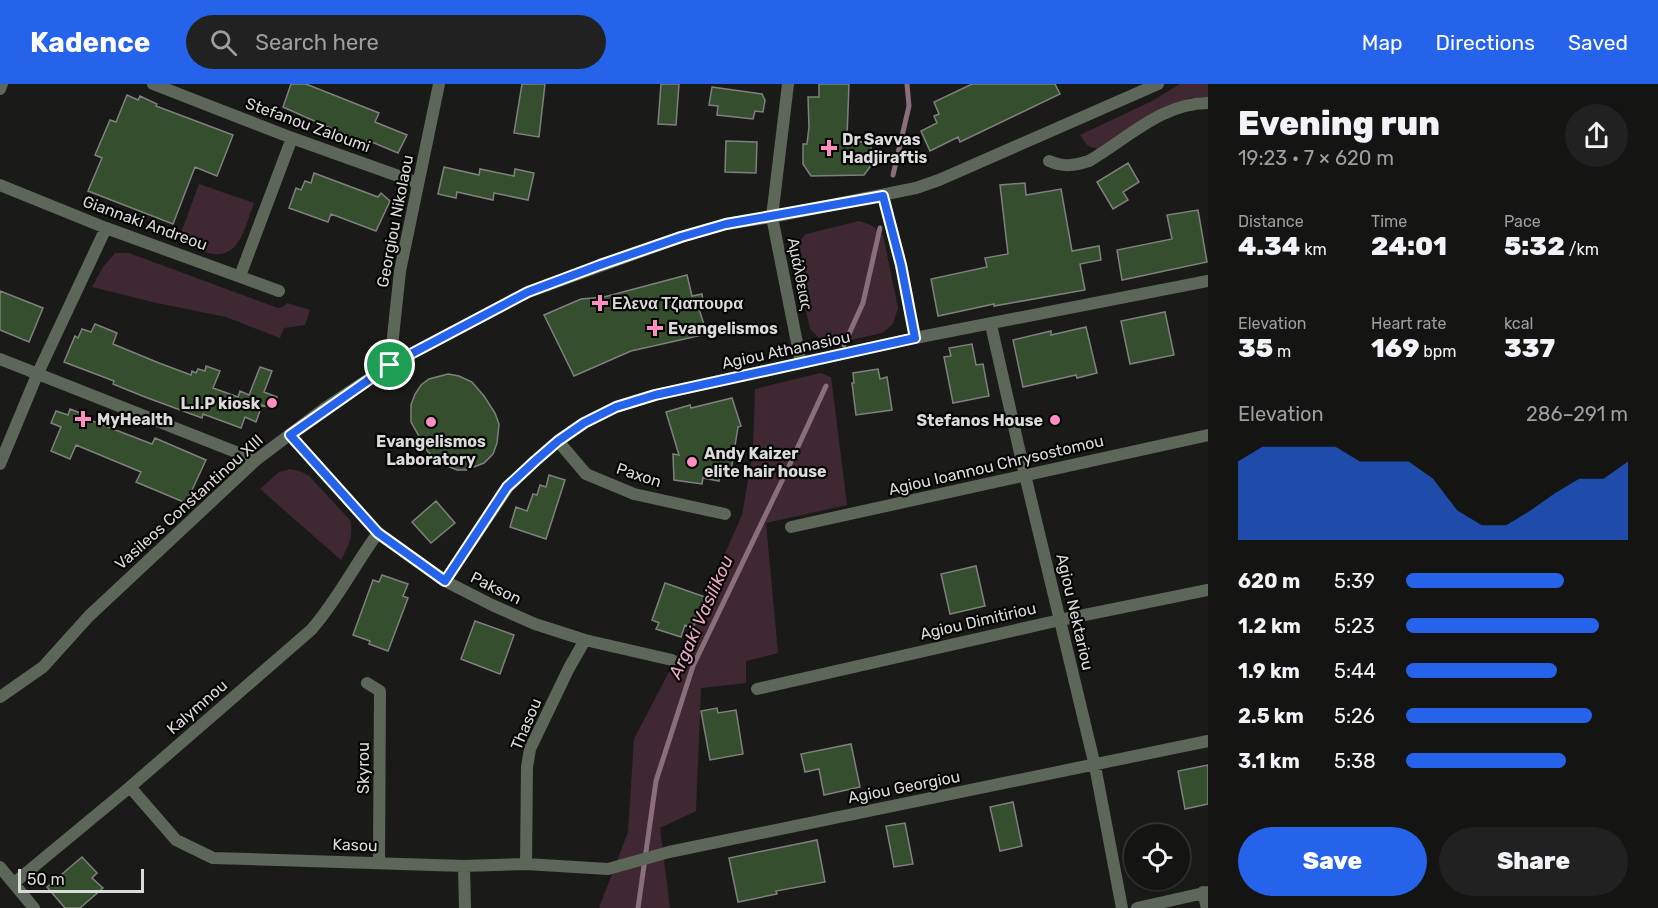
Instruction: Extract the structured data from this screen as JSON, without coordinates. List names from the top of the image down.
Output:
{
  "streets": {
    "street": [
      "Stefanou Zaloumi",
      "Georgiou Nikolaou",
      "Giannaki Andreou",
      "Αμάλθειας",
      "Agiou Athanasiou",
      "Agiou Ioannou Chrysostomou",
      "Paxon",
      "Vasileos Constantinou XIII",
      "Pakson",
      "Agiou Nektariou",
      "Agiou Dimitiriou",
      "Kalymnou",
      "Thasou",
      "Skyrou",
      "Agiou Georgiou",
      "Kasou"
    ]
  },
  "crossings": [
    ["Stefanou Zaloumi", "Georgiou Nikolaou"],
    ["Georgiou Nikolaou", "Vasileos Constantinou XIII"],
    ["Αμάλθειας", "Agiou Athanasiou"],
    ["Αμάλθειας", "Vasileos Constantinou XIII"],
    ["Agiou Athanasiou", "Paxon"],
    ["Agiou Athanasiou", "Pakson"],
    ["Agiou Athanasiou", "Agiou Nektariou"],
    ["Agiou Ioannou Chrysostomou", "Agiou Nektariou"],
    ["Vasileos Constantinou XIII", "Pakson"],
    ["Pakson", "Kalymnou"],
    ["Pakson", "Thasou"],
    ["Agiou Nektariou", "Agiou Dimitiriou"],
    ["Agiou Nektariou", "Agiou Georgiou"],
    ["Kalymnou", "Kasou"],
    ["Thasou", "Kasou"],
    ["Skyrou", "Kasou"],
    ["Agiou Georgiou", "Kasou"]
  ],
  "water": ["Argaki Vasilikou"],
  "places": {
    "health": [
      "Dr Savvas Hadjiraftis",
      "Ελενα Τζιαπουρα",
      "Evangelismos",
      "MyHealth"
    ],
    "other": [
      "L.I.P kiosk",
      "Stefanos House",
      "Evangelismos Laboratory",
      "Andy Kaizer elite hair house"
    ]
  },
  "scale_bar": "50 m",
  "page": {
    "header": "Kadence",
    "search": "Search here",
    "nav": ["Map", "Directions", "Saved"],
    "heading": ["Evening run", "19:23 · 7 × 620 m"],
    "stats": [
      ["Distance", "4.34 km"],
      ["Time", "24:01"],
      ["Pace", "5:32 /km"],
      ["Elevation", "35 m"],
      ["Heart rate", "169 bpm"],
      ["kcal", "337"]
    ],
    "chart": ["Elevation", "286–291 m"],
    "list": [
      {
        "name": "620 m",
        "note": "5:39"
      },
      {
        "name": "1.2 km",
        "note": "5:23"
      },
      {
        "name": "1.9 km",
        "note": "5:44"
      },
      {
        "name": "2.5 km",
        "note": "5:26"
      },
      {
        "name": "3.1 km",
        "note": "5:38"
      }
    ],
    "buttons": ["Save", "Share"],
    "scale": "50 m"
  }
}
